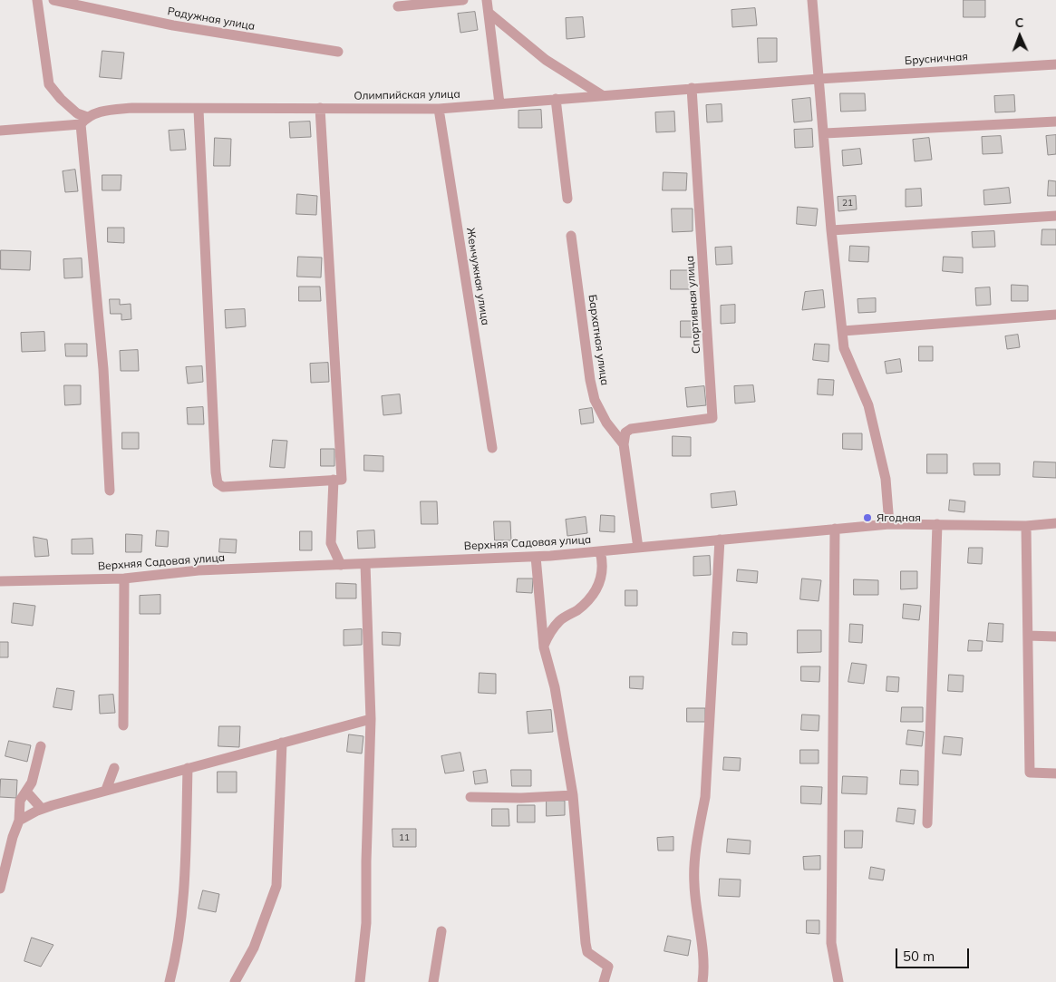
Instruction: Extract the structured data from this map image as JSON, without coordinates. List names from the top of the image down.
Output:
{
  "streets": {
    "street": [
      "Радужная улица",
      "Брусничная",
      "Олимпийская улица",
      "Жемчужная улица",
      "Спортивная улица",
      "Бархатная улица",
      "Верхняя Садовая улица"
    ]
  },
  "crossings": [
    ["Брусничная", "Олимпийская улица"],
    ["Олимпийская улица", "Жемчужная улица"],
    ["Олимпийская улица", "Спортивная улица"],
    ["Спортивная улица", "Бархатная улица"]
  ],
  "places": ["Ягодная"],
  "house_numbers": ["21", "11"],
  "scale_bar": "50 m",
  "north": "top"
}
